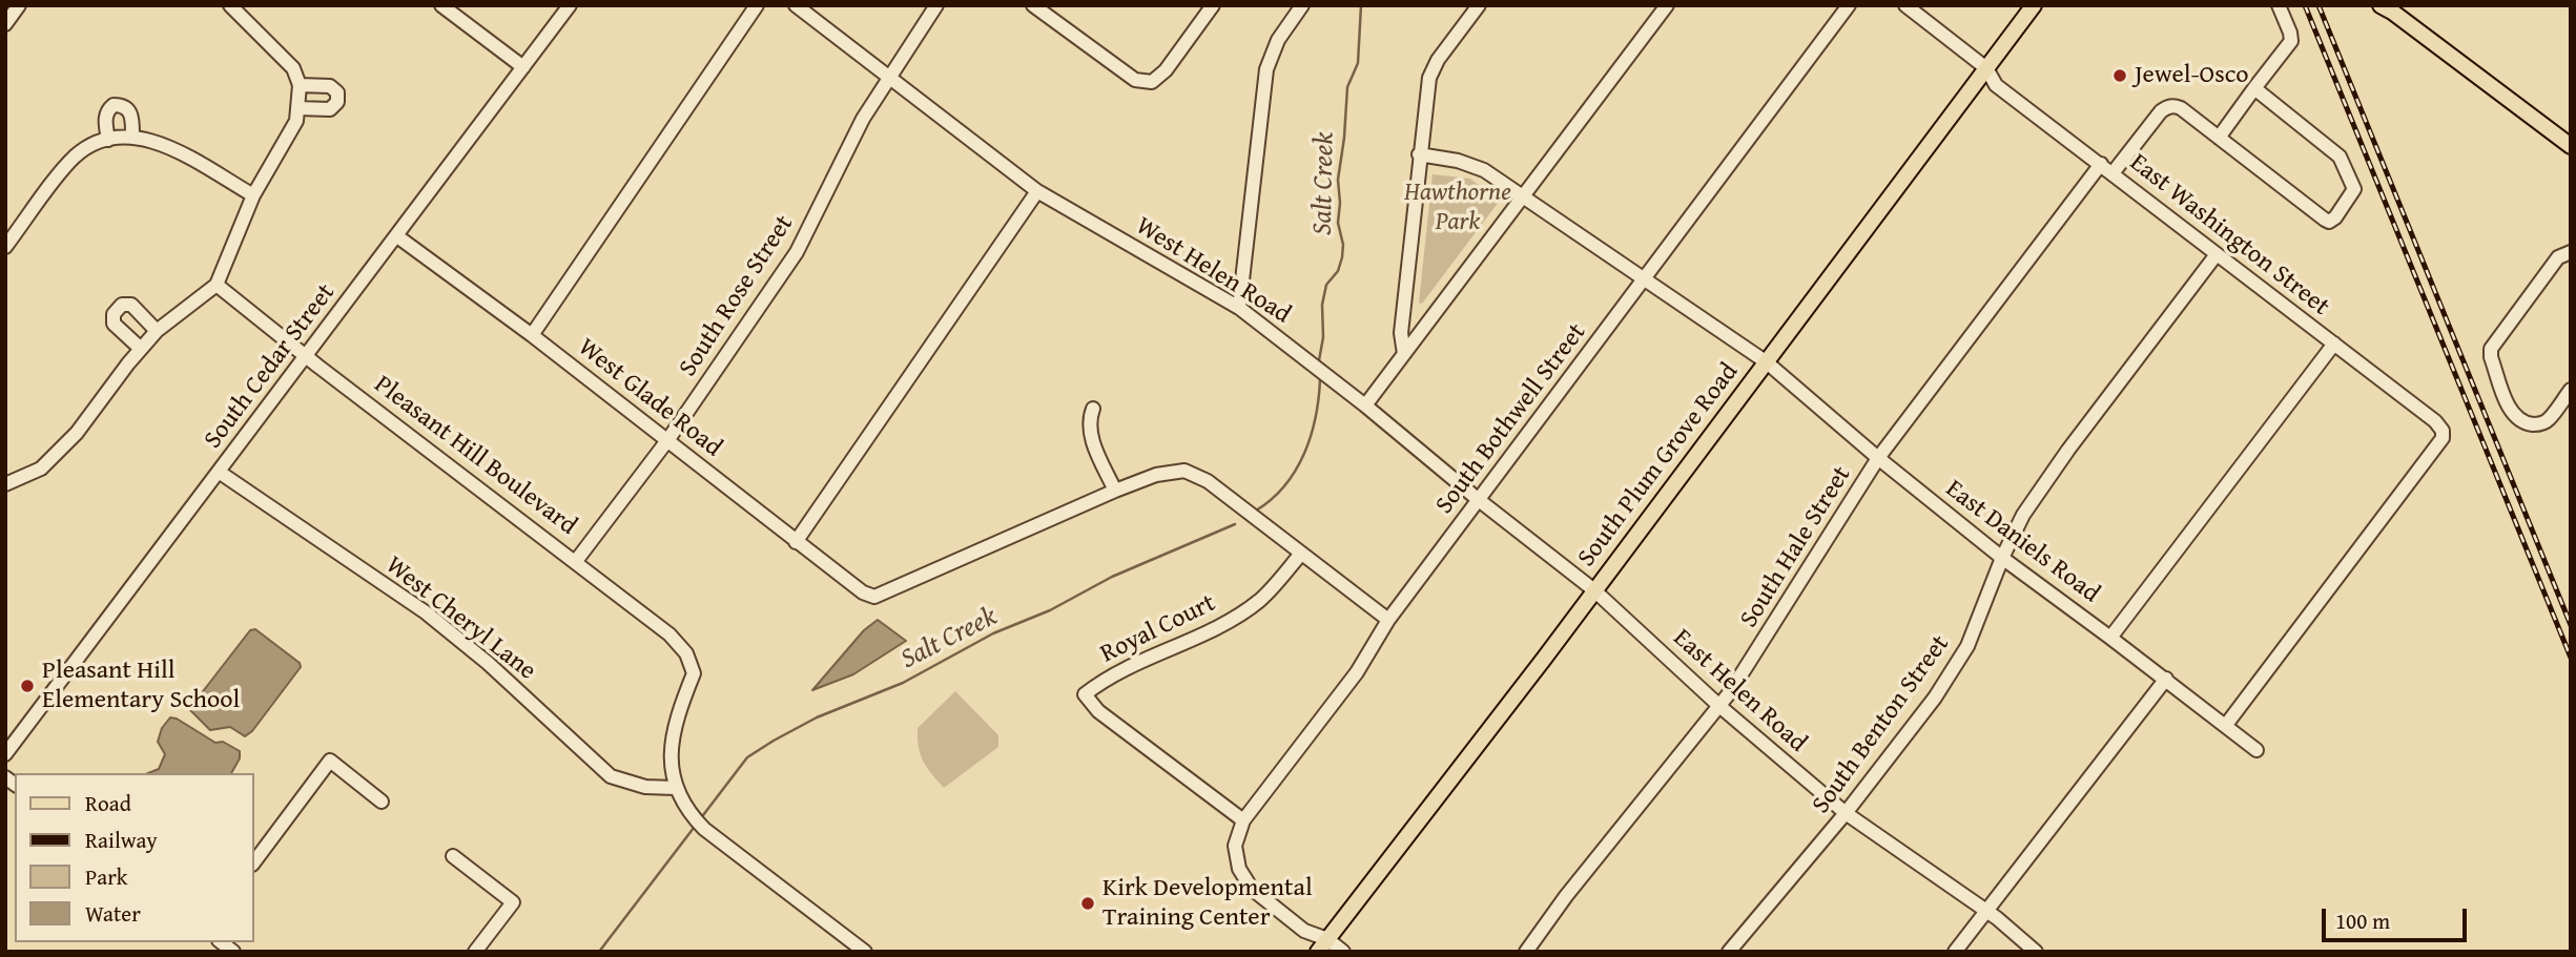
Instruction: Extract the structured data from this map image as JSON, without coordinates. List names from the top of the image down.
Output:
{
  "streets": {
    "main road": ["South Plum Grove Road"],
    "street": [
      "East Washington Street",
      "West Helen Road",
      "South Rose Street",
      "South Cedar Street",
      "West Glade Road",
      "South Bothwell Street",
      "Pleasant Hill Boulevard",
      "East Daniels Road",
      "South Hale Street",
      "West Cheryl Lane",
      "Royal Court",
      "East Helen Road",
      "South Benton Street"
    ]
  },
  "crossings": [
    ["East Washington Street", "South Plum Grove Road"],
    ["East Washington Street", "East Daniels Road"],
    ["East Washington Street", "South Hale Street"],
    ["East Washington Street", "South Benton Street"],
    ["West Helen Road", "South Rose Street"],
    ["West Helen Road", "South Bothwell Street"],
    ["West Helen Road", "South Plum Grove Road"],
    ["West Helen Road", "East Helen Road"],
    ["South Rose Street", "West Glade Road"],
    ["South Rose Street", "Pleasant Hill Boulevard"],
    ["South Cedar Street", "West Glade Road"],
    ["South Cedar Street", "Pleasant Hill Boulevard"],
    ["South Cedar Street", "West Cheryl Lane"],
    ["South Bothwell Street", "South Plum Grove Road"],
    ["South Bothwell Street", "East Daniels Road"],
    ["South Bothwell Street", "Royal Court"],
    ["Pleasant Hill Boulevard", "West Cheryl Lane"],
    ["South Plum Grove Road", "East Daniels Road"],
    ["South Plum Grove Road", "East Helen Road"],
    ["East Daniels Road", "South Hale Street"],
    ["East Daniels Road", "South Benton Street"],
    ["South Hale Street", "East Helen Road"],
    ["East Helen Road", "South Benton Street"]
  ],
  "water": ["Salt Creek"],
  "parks": ["Hawthorne Park"],
  "places": ["Jewel-Osco", "Pleasant Hill Elementary School", "Kirk Developmental Training Center"],
  "legend": [
    "Road",
    "Railway",
    "Park",
    "Water"
  ],
  "scale_bar": "100 m"
}
